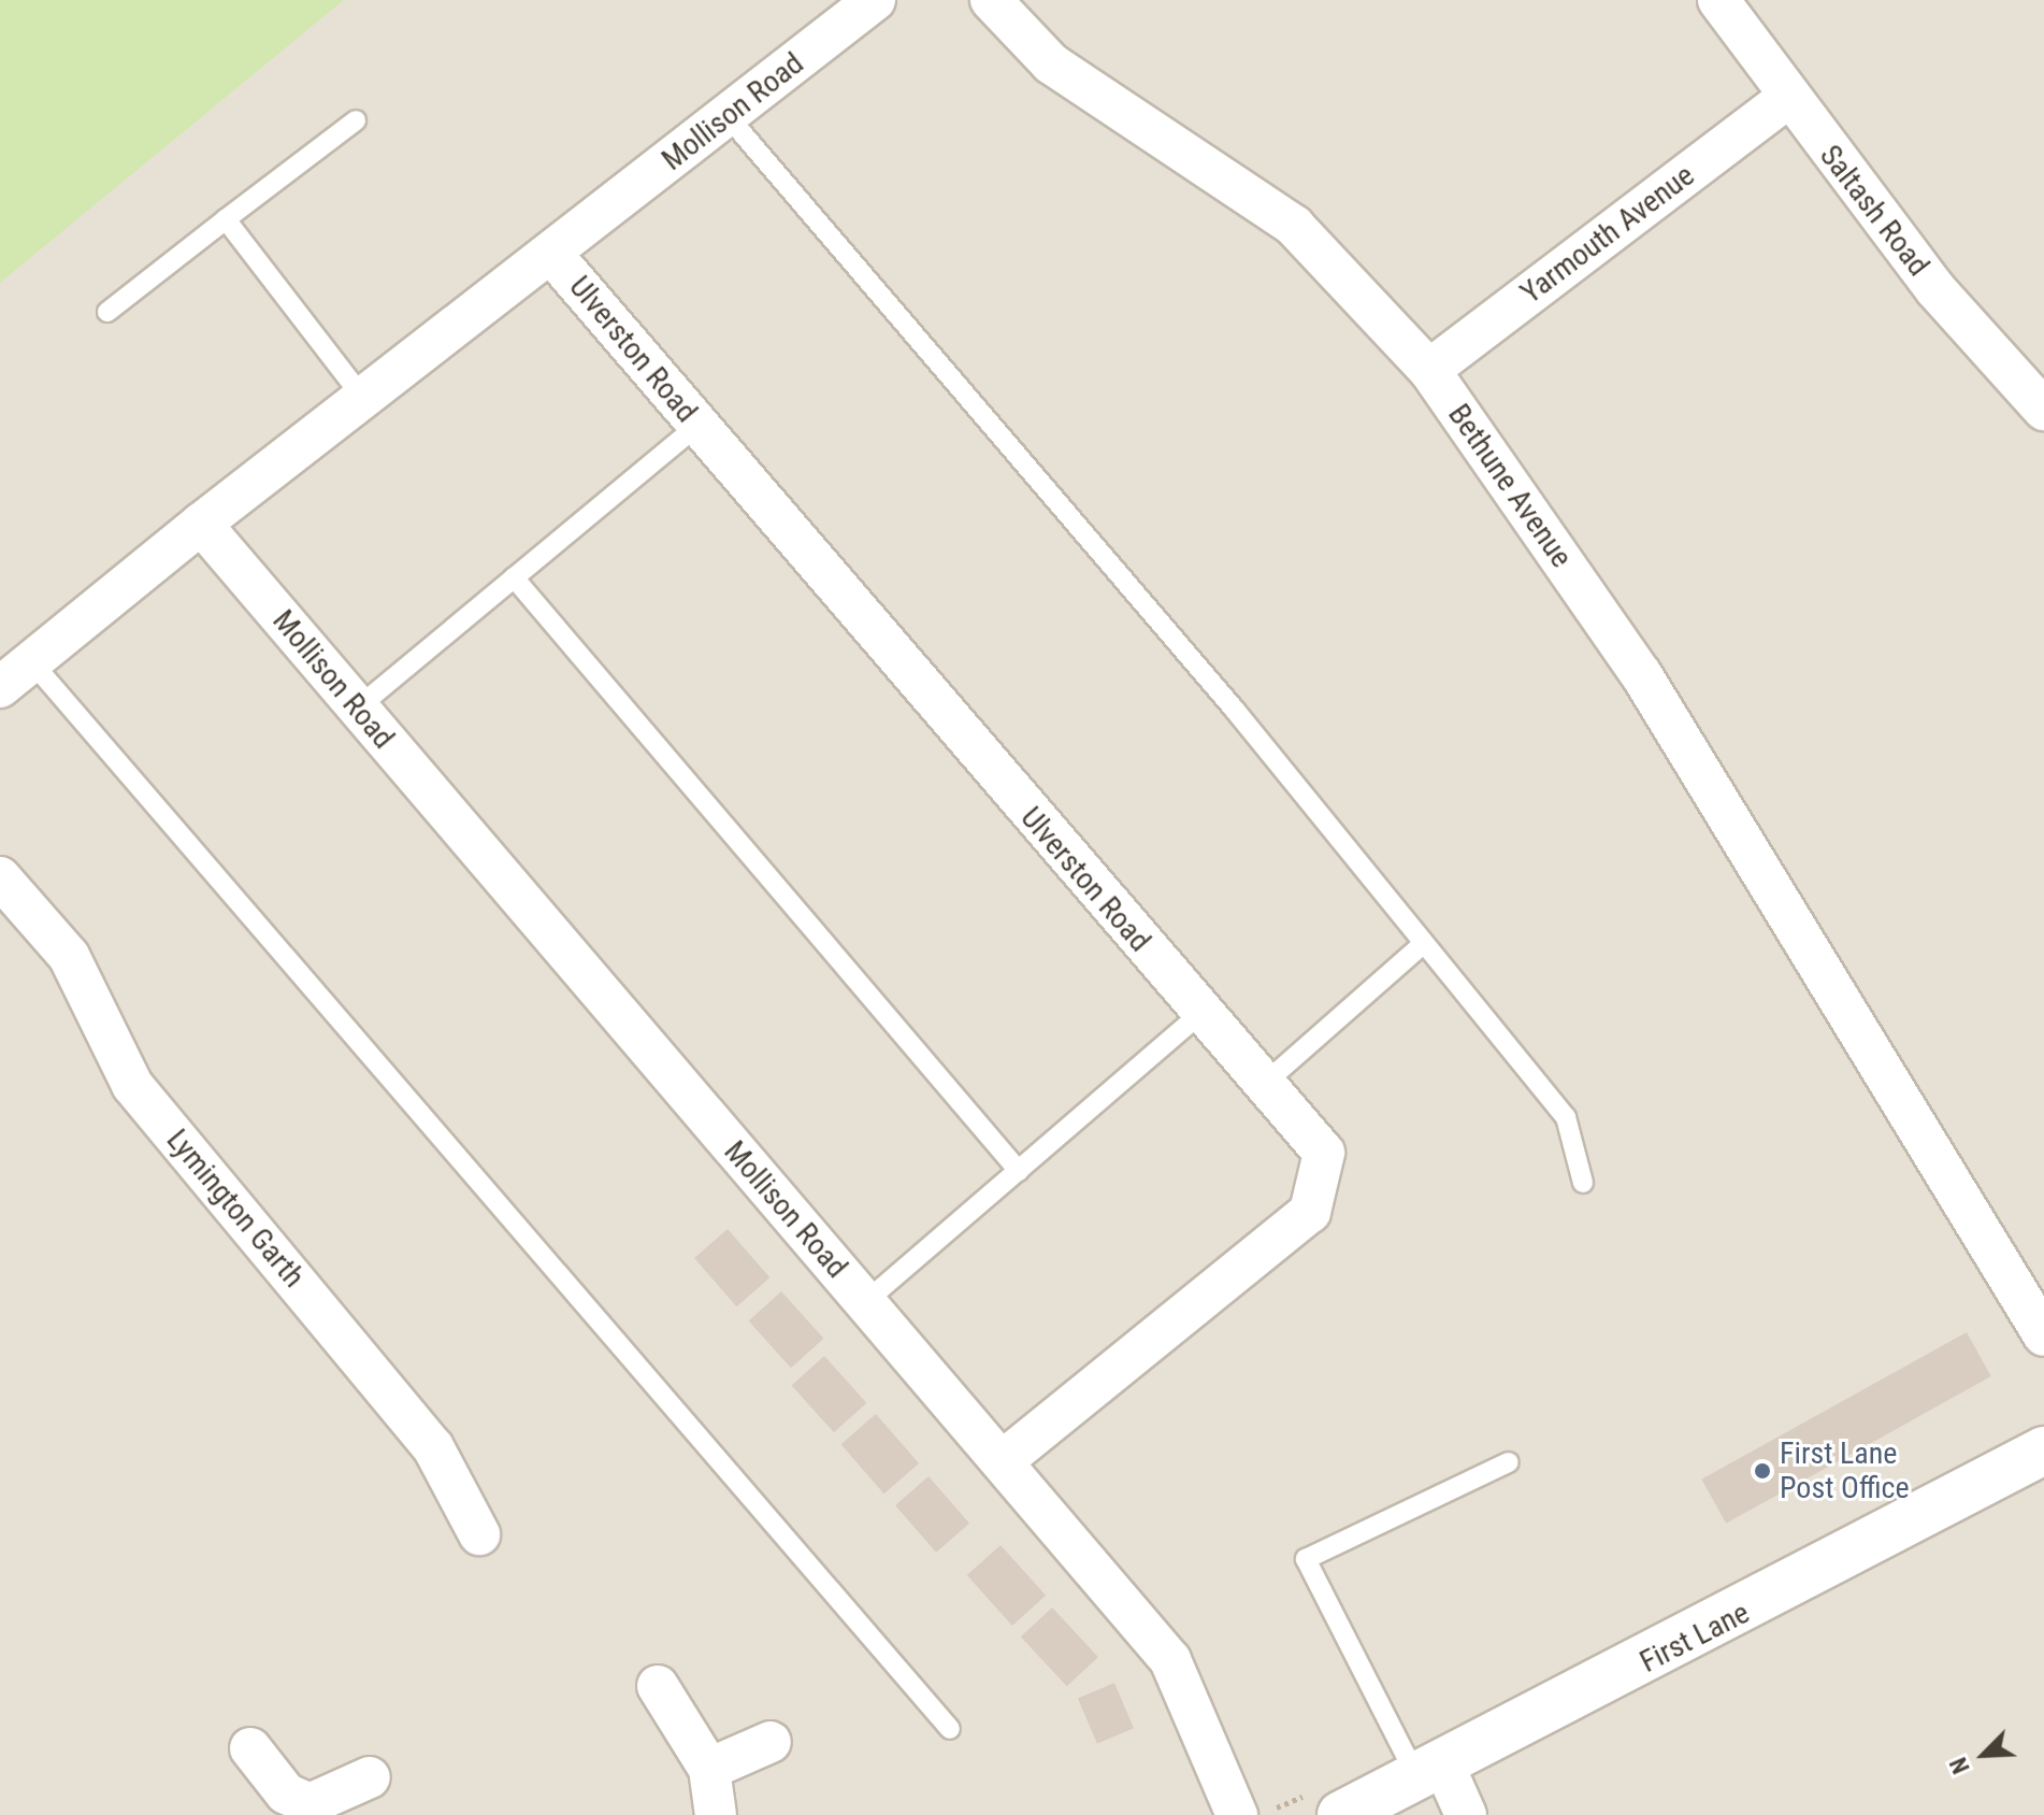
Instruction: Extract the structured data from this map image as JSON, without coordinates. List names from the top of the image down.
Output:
{
  "streets": {
    "street": [
      "Mollison Road",
      "Saltash Road",
      "Yarmouth Avenue",
      "Ulverston Road",
      "Bethune Avenue",
      "Lymington Garth",
      "First Lane"
    ]
  },
  "crossings": [
    ["Mollison Road", "Ulverston Road"],
    ["Saltash Road", "Yarmouth Avenue"],
    ["Yarmouth Avenue", "Bethune Avenue"]
  ],
  "places": ["First Lane Post Office"],
  "north": "bottom left"
}
